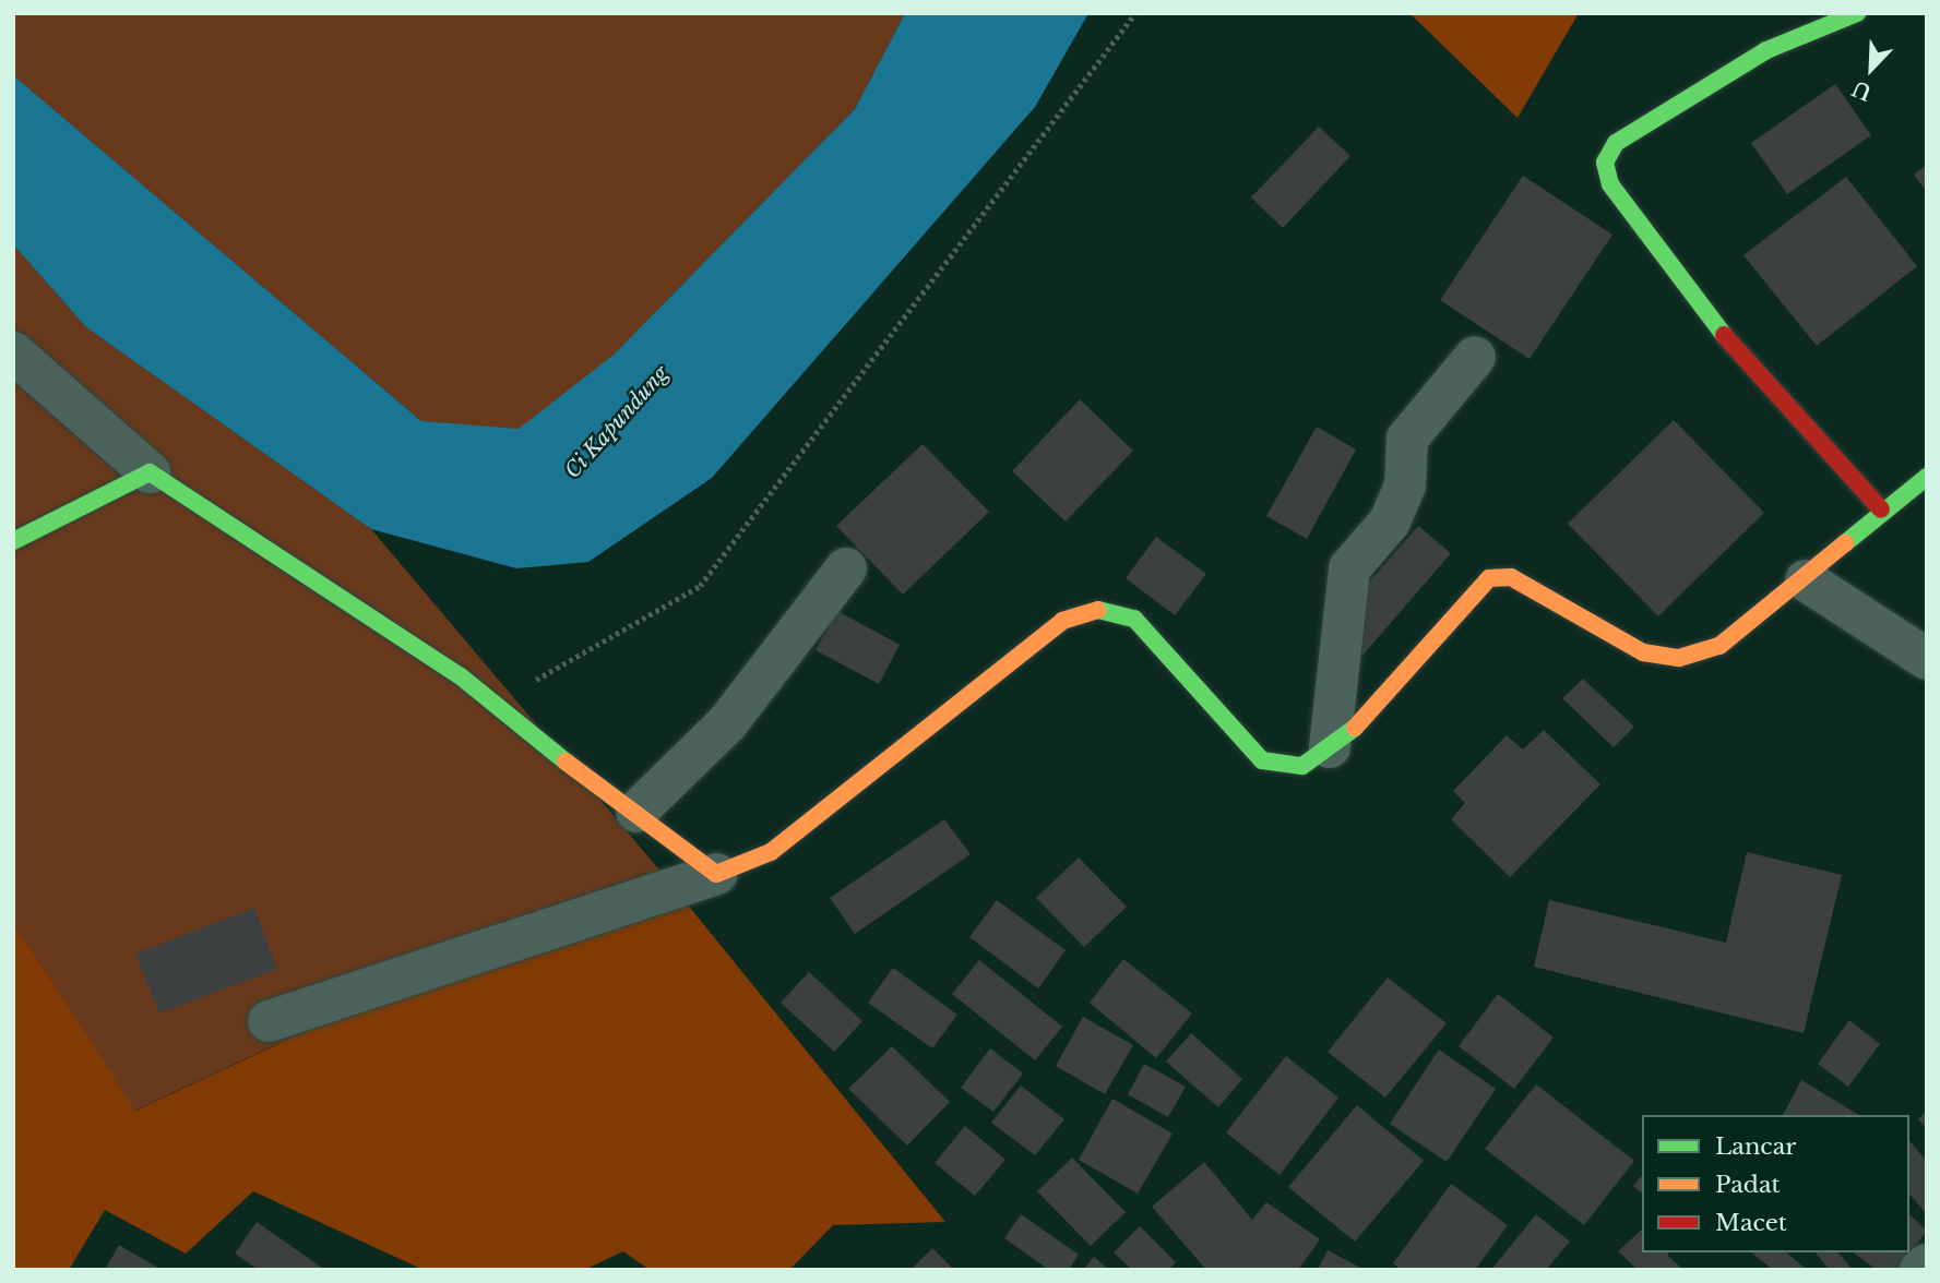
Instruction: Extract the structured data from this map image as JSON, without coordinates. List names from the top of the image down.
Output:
{
  "water": ["Ci Kapundung"],
  "legend": ["Lancar", "Padat", "Macet"],
  "north": "bottom left"
}
